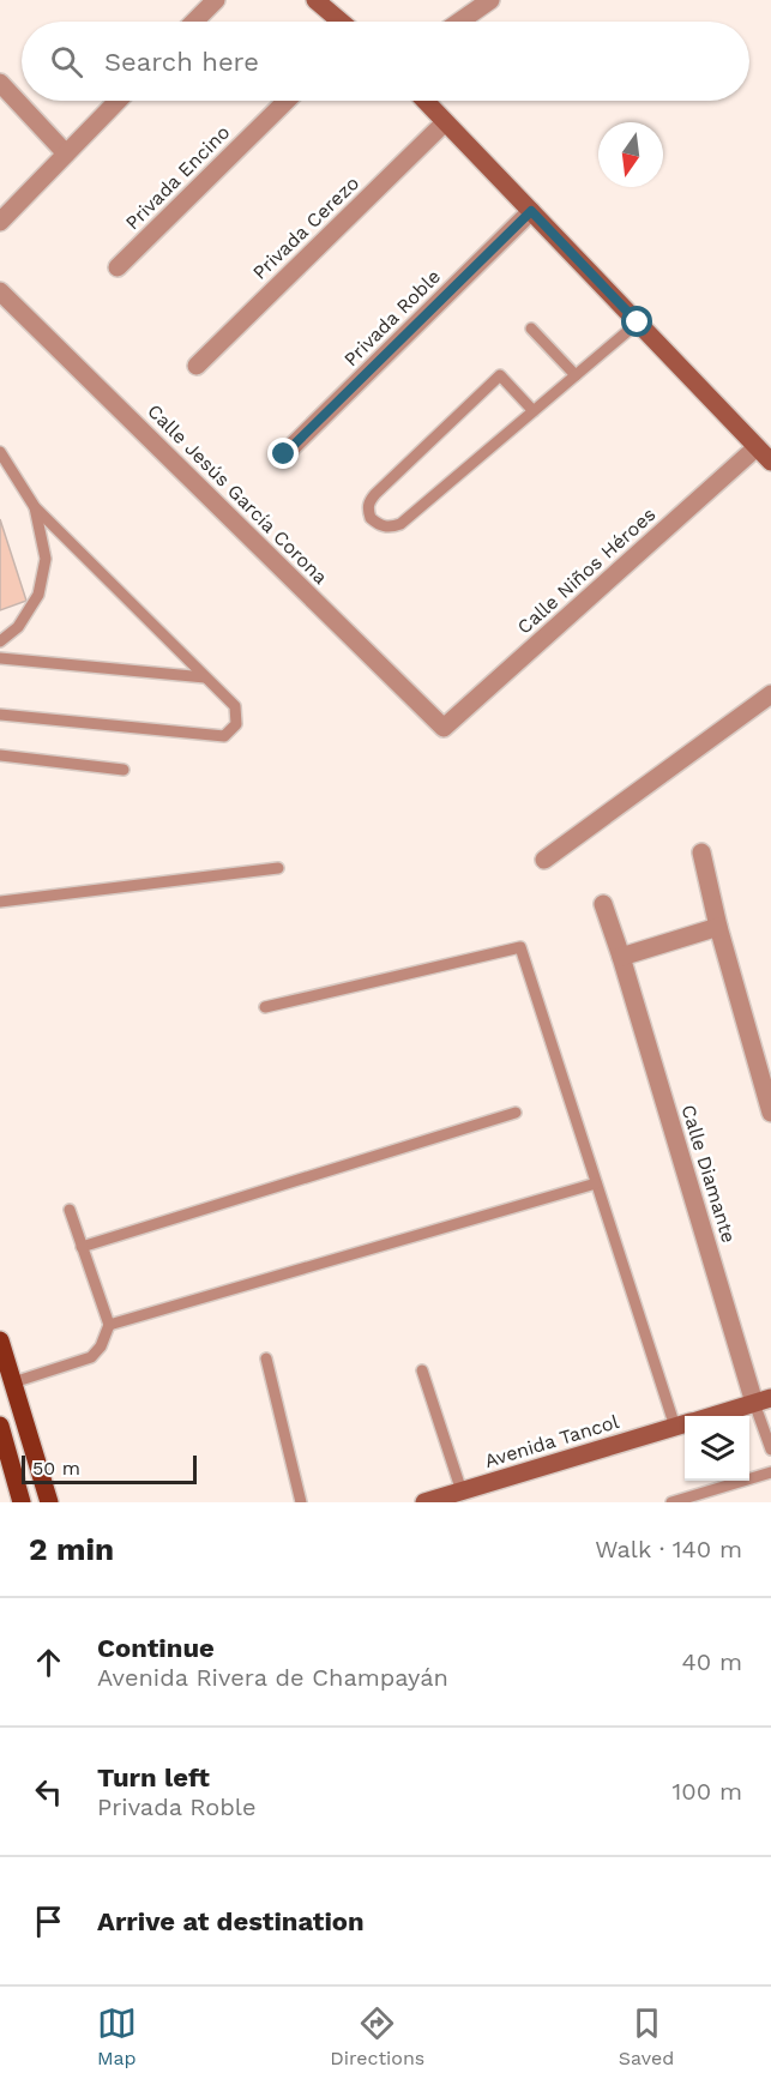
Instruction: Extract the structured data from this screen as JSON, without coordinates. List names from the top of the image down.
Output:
{
  "streets": {
    "street": [
      "Privada Encino",
      "Privada Cerezo",
      "Privada Roble",
      "Calle Jesús García Corona",
      "Calle Niños Héroes",
      "Calle Diamante",
      "Avenida Tancol"
    ]
  },
  "crossings": [
    ["Calle Jesús García Corona", "Calle Niños Héroes"],
    ["Calle Diamante", "Avenida Tancol"]
  ],
  "scale_bar": "50 m",
  "north": "bottom",
  "page": {
    "search": "Search here",
    "scale": "50 m",
    "heading": ["2 min", "Walk · 140 m"],
    "list": [
      ["Continue", "Avenida Rivera de Champayán", "40 m"],
      ["Turn left", "Privada Roble", "100 m"],
      "Arrive at destination"
    ],
    "nav": ["Map", "Directions", "Saved"]
  }
}
